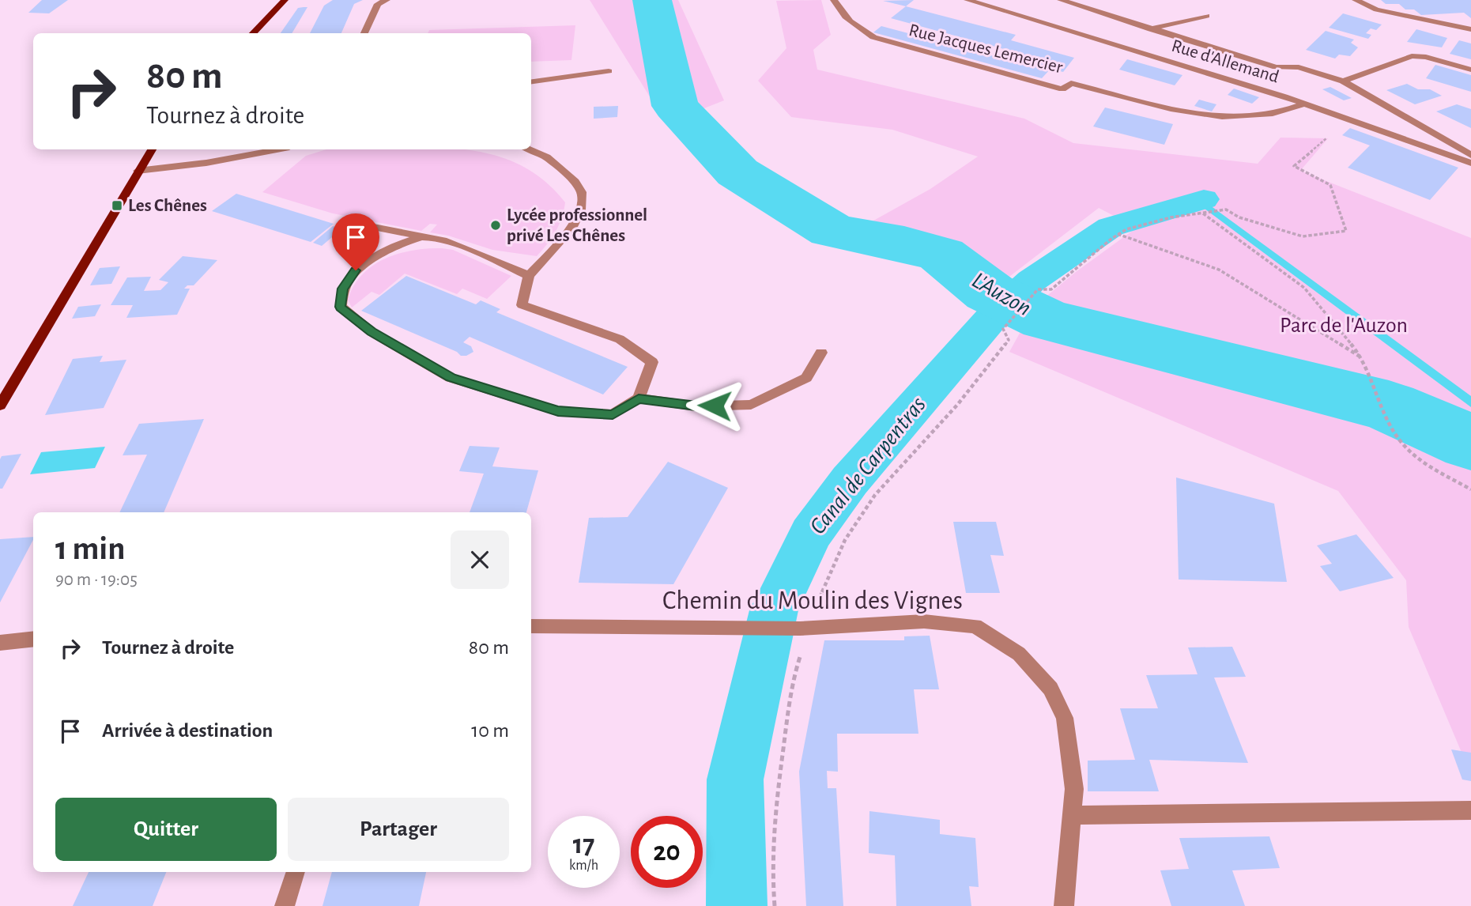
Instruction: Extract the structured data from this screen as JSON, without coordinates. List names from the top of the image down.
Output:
{
  "streets": {
    "street": ["Rue Jacques Lemercier", "Rue d'Allemand", "Chemin du Moulin des Vignes"]
  },
  "crossings": [
    ["Rue Jacques Lemercier", "Rue d'Allemand"]
  ],
  "water": ["L'Auzon", "Canal de Carpentras"],
  "parks": ["Parc de l'Auzon"],
  "places": {
    "transit": ["Les Chênes"],
    "other": ["Lycée professionnel privé Les Chênes"]
  },
  "page": {
    "turn": ["80 m", "Tournez à droite"],
    "heading": ["1 min", "90 m · 19:05"],
    "list": [
      {
        "name": "Tournez à droite",
        "value": "80 m"
      },
      {
        "name": "Arrivée à destination",
        "value": "10 m"
      }
    ],
    "buttons": ["Quitter", "Partager"],
    "speed": "17 km/h",
    "limit": "20"
  }
}
